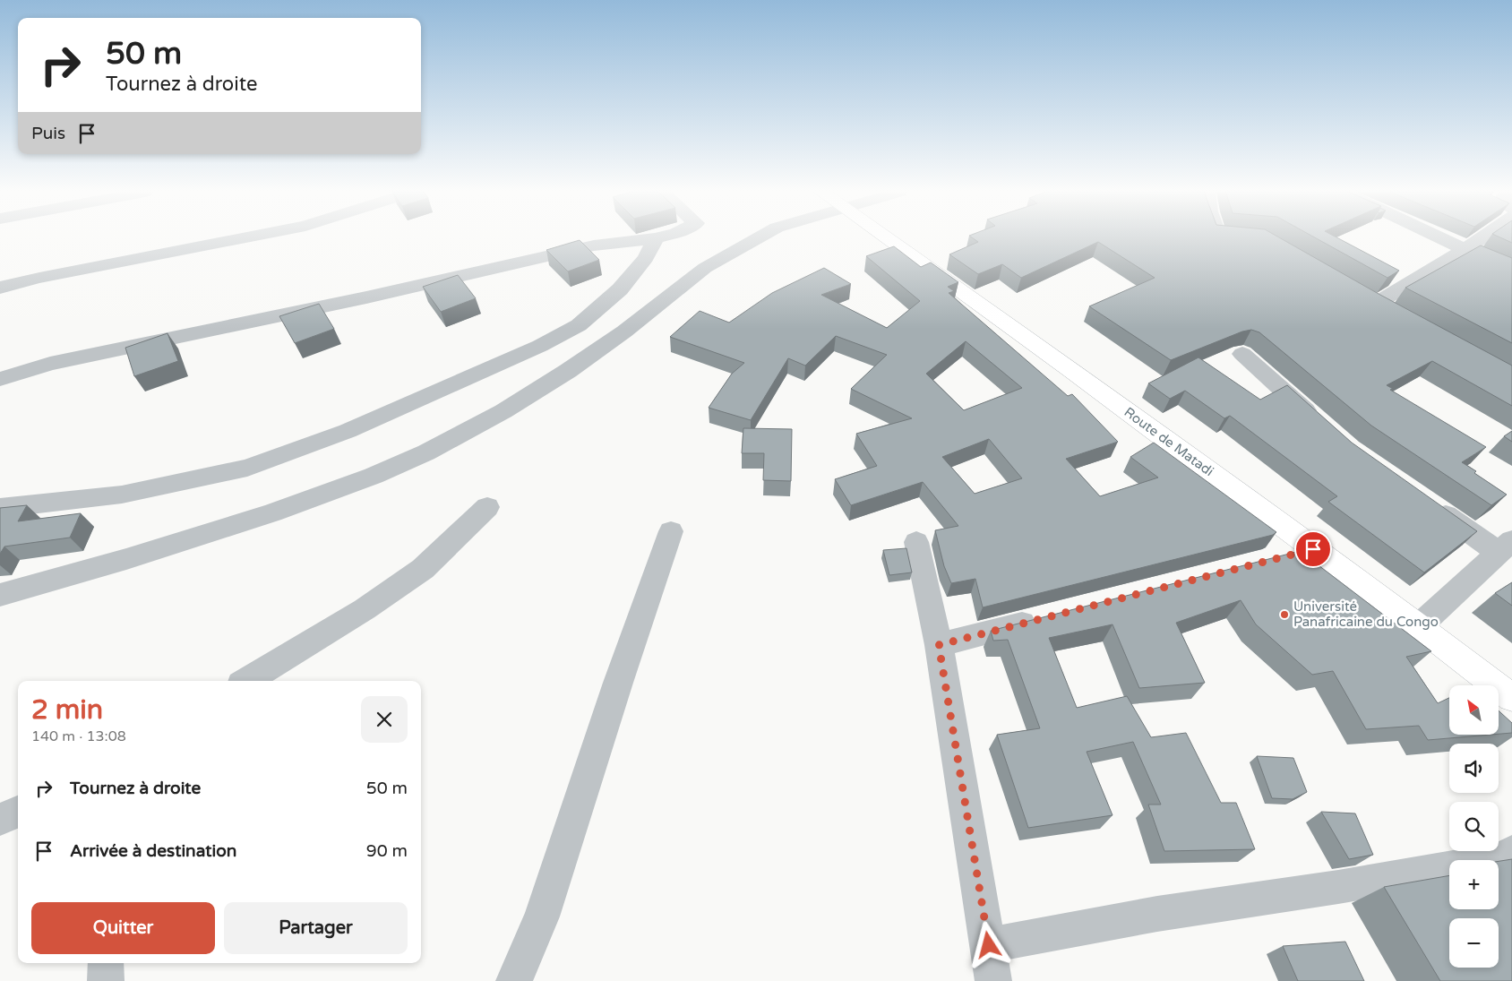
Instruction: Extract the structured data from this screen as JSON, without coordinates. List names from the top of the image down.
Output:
{
  "streets": {
    "highway": ["Route de Matadi"]
  },
  "places": ["Université Panafricaine du Congo"],
  "north": "top left",
  "page": {
    "turn": ["50 m", "Tournez à droite"],
    "then": "Puis",
    "heading": ["2 min", "140 m · 13:08"],
    "map_buttons": ["+", "−"],
    "list": [
      {
        "name": "Tournez à droite",
        "value": "50 m"
      },
      {
        "name": "Arrivée à destination",
        "value": "90 m"
      }
    ],
    "buttons": ["Quitter", "Partager"]
  }
}
